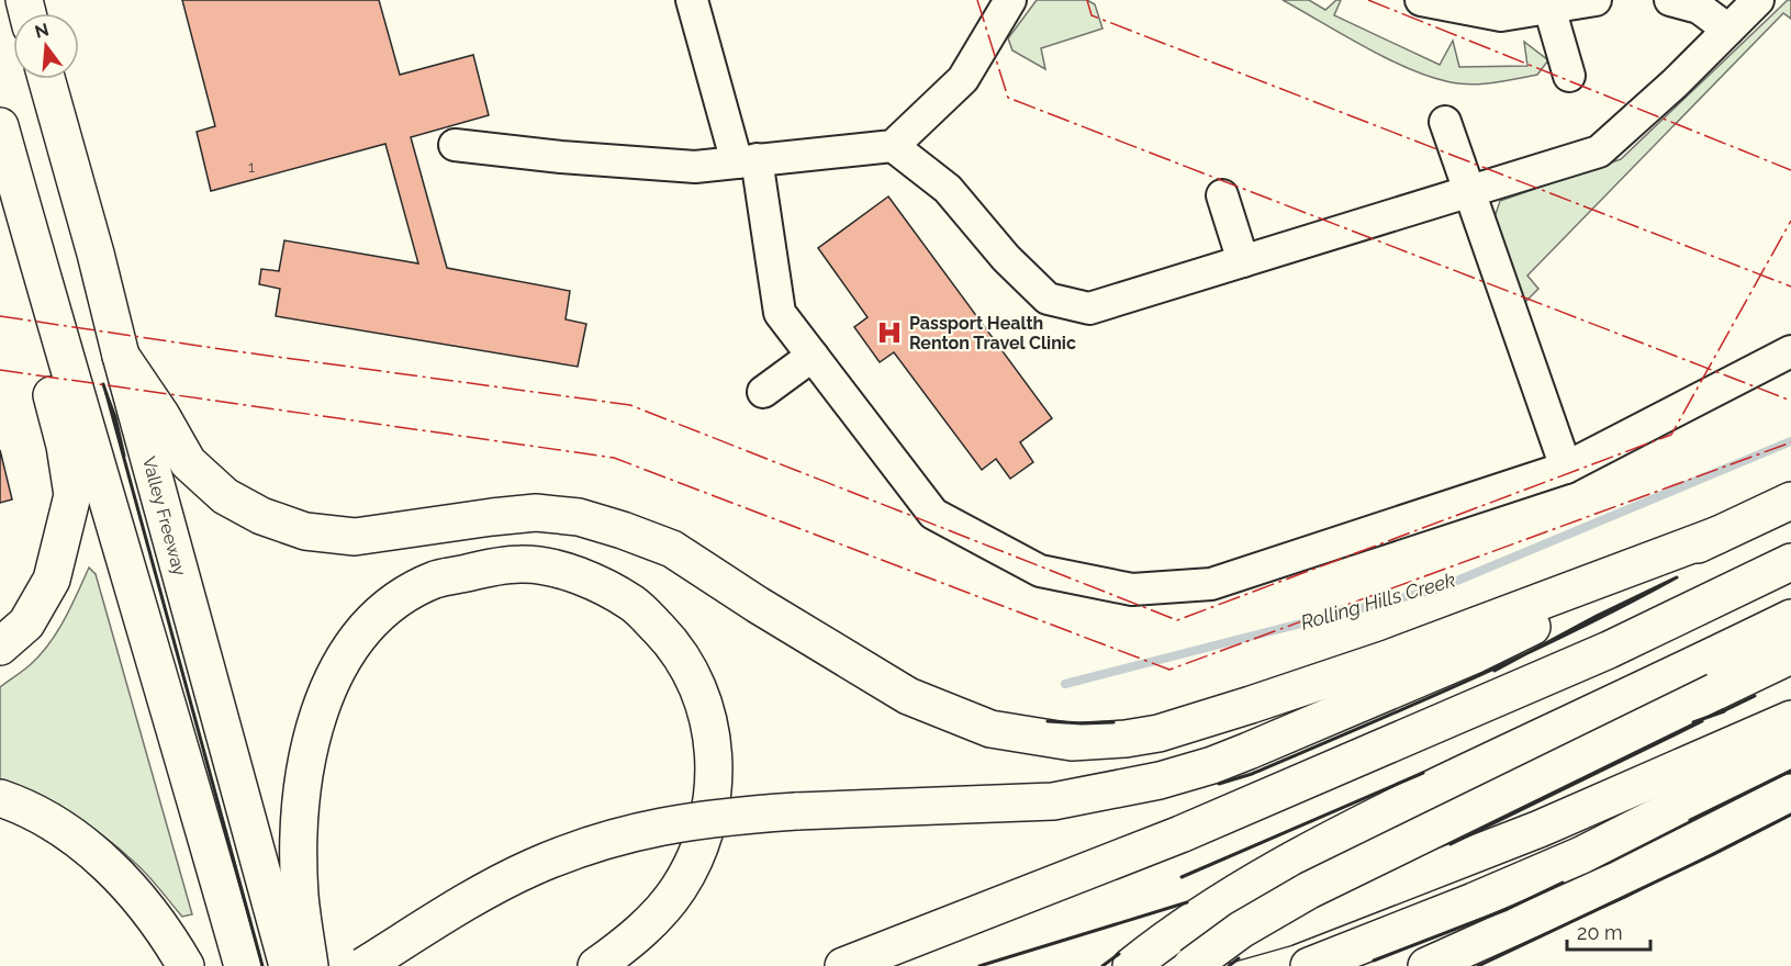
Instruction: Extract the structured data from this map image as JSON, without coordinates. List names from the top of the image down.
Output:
{
  "streets": {
    "highway": ["Valley Freeway"]
  },
  "water": ["Rolling Hills Creek"],
  "places": {
    "hospital": ["Passport Health Renton Travel Clinic"]
  },
  "house_numbers": ["1"],
  "scale_bar": "20 m",
  "north": "top"
}
